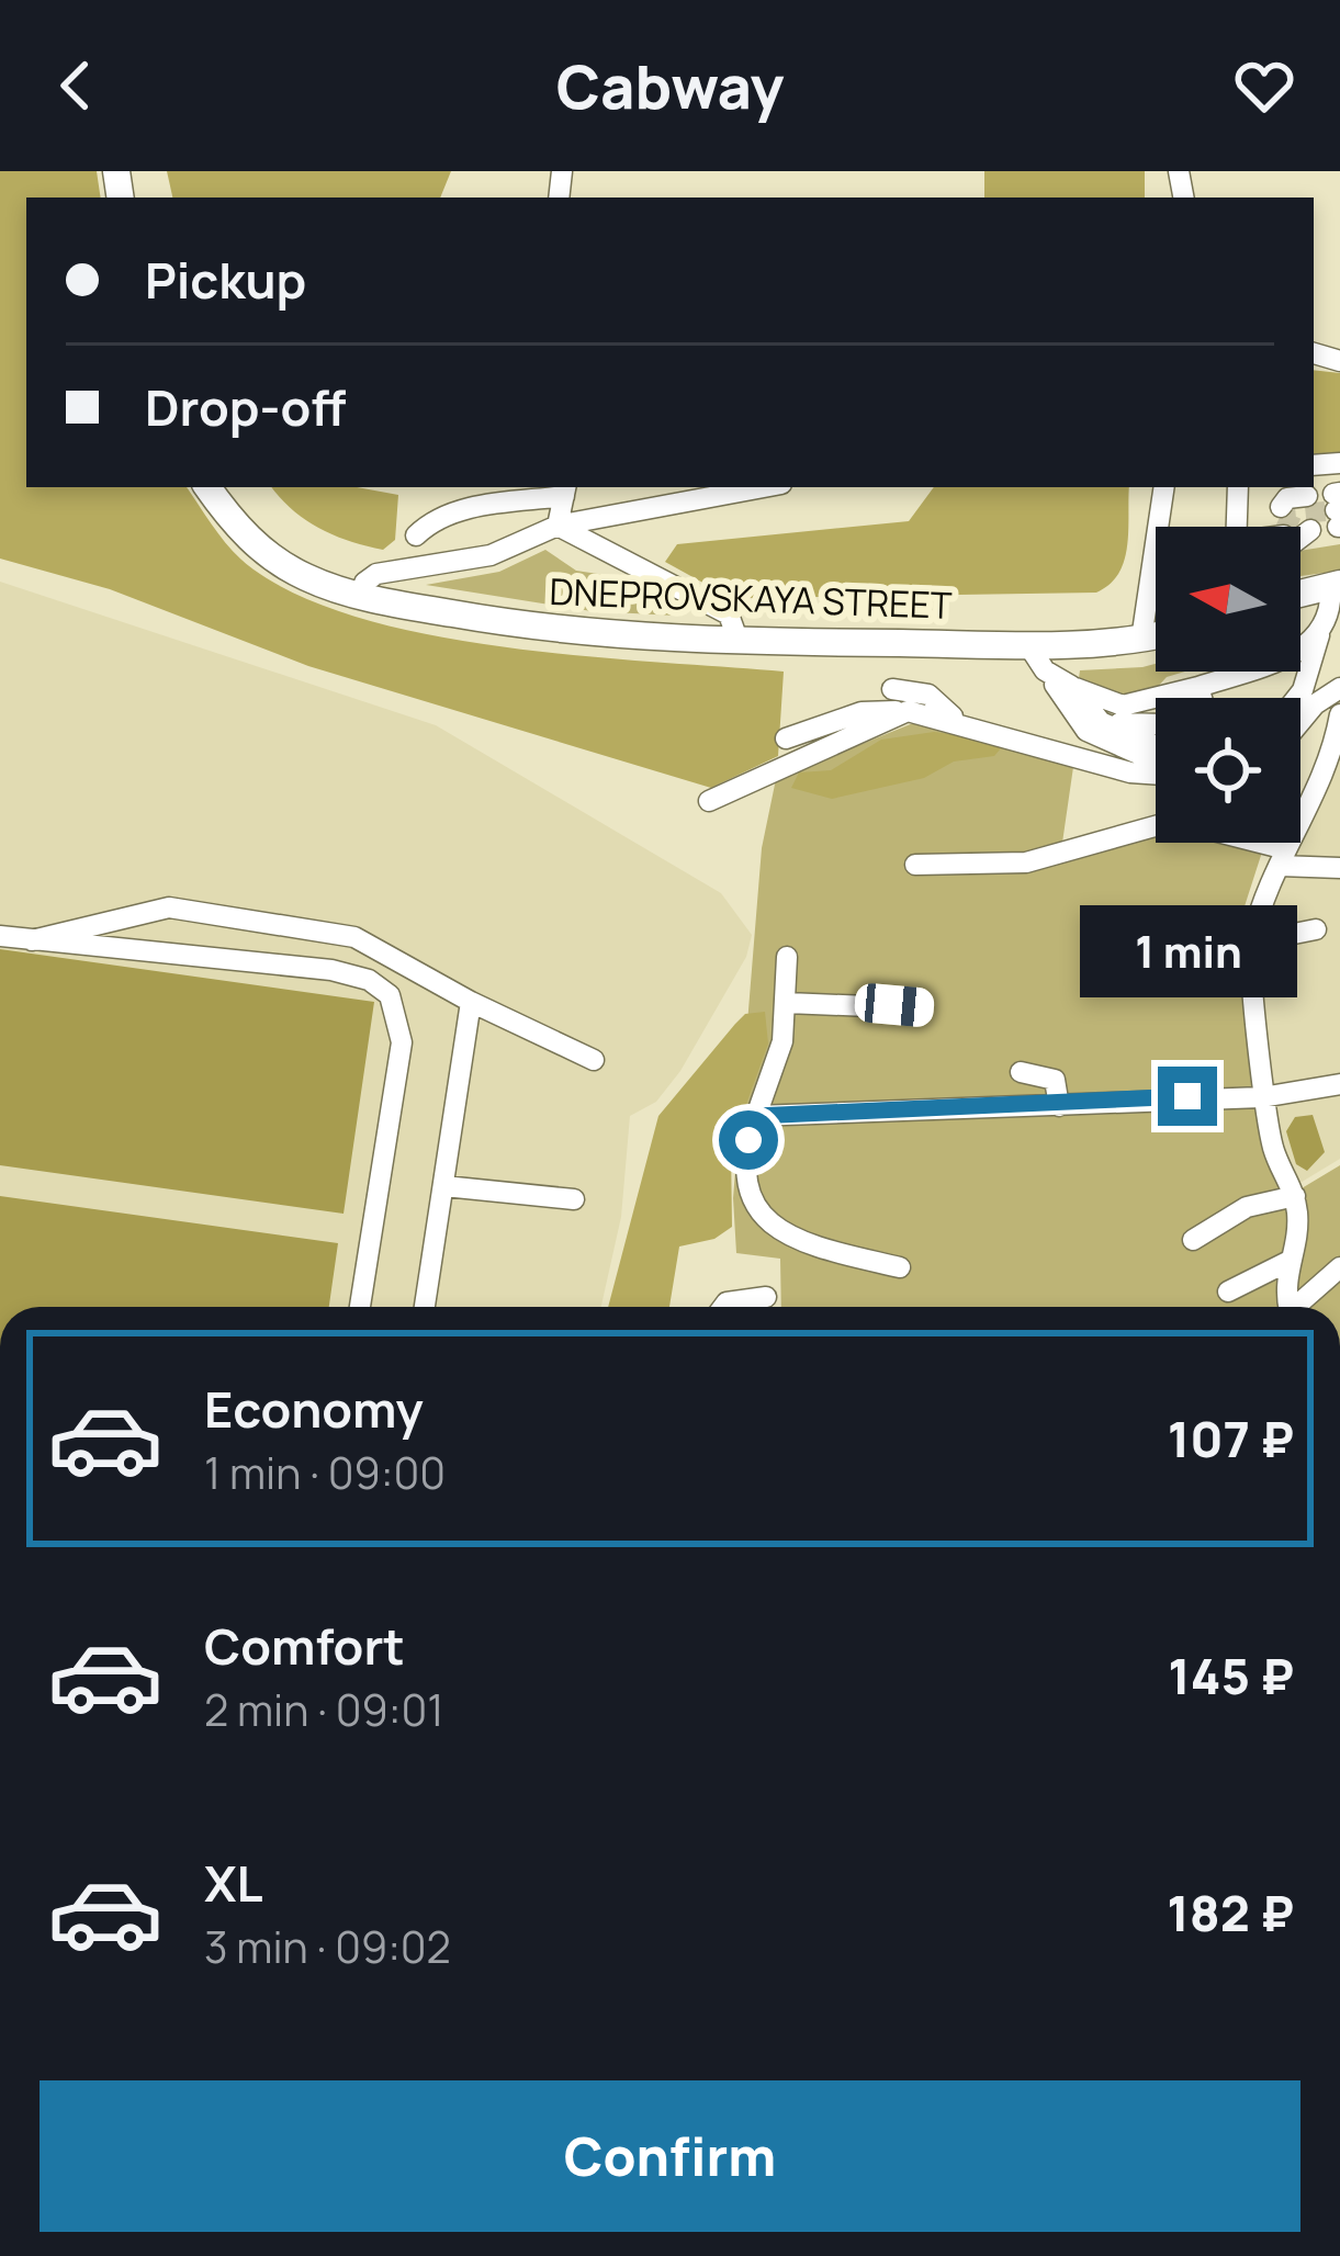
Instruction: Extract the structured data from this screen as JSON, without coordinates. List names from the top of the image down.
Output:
{
  "streets": {
    "main road": ["DNEPROVSKAYA STREET"]
  },
  "north": "left",
  "page": {
    "header": "Cabway",
    "banner": ["Pickup", "Drop-off"],
    "bubble": "1 min",
    "list": [
      {
        "name": "Economy",
        "note": "1 min · 09:00",
        "value": "107 ₽"
      },
      {
        "name": "Comfort",
        "note": "2 min · 09:01",
        "value": "145 ₽"
      },
      {
        "name": "XL",
        "note": "3 min · 09:02",
        "value": "182 ₽"
      }
    ],
    "buttons": "Confirm"
  }
}
